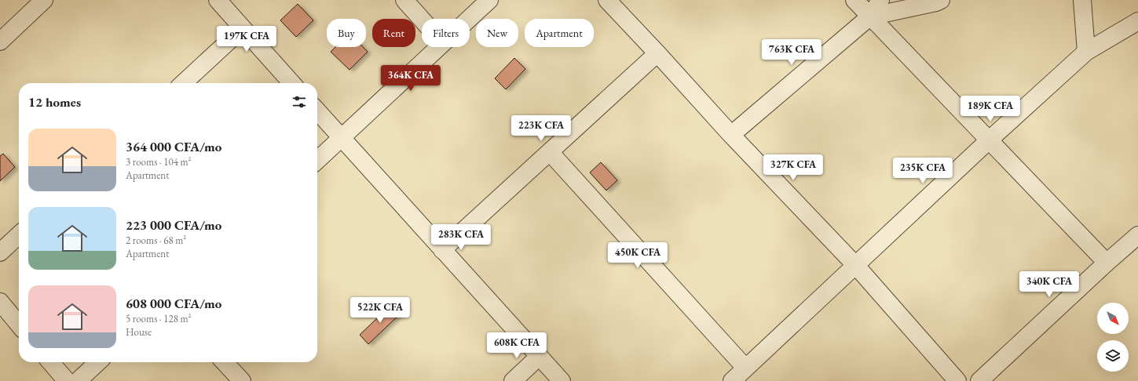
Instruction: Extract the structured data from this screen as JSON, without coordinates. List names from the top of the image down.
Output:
{
  "north": "bottom right",
  "page": {
    "chip": [
      "Buy",
      "Rent",
      "Filters",
      "New",
      "Apartment"
    ],
    "price": [
      "197K CFA",
      "763K CFA",
      "364K CFA",
      "189K CFA",
      "223K CFA",
      "327K CFA",
      "235K CFA",
      "283K CFA",
      "450K CFA",
      "340K CFA",
      "522K CFA",
      "608K CFA"
    ],
    "heading": "12 homes",
    "list": [
      {
        "name": "364 000 CFA/mo",
        "note": "3 rooms · 104 m² · Apartment"
      },
      {
        "name": "223 000 CFA/mo",
        "note": "2 rooms · 68 m² · Apartment"
      },
      {
        "name": "608 000 CFA/mo",
        "note": "5 rooms · 128 m² · House"
      }
    ]
  }
}
